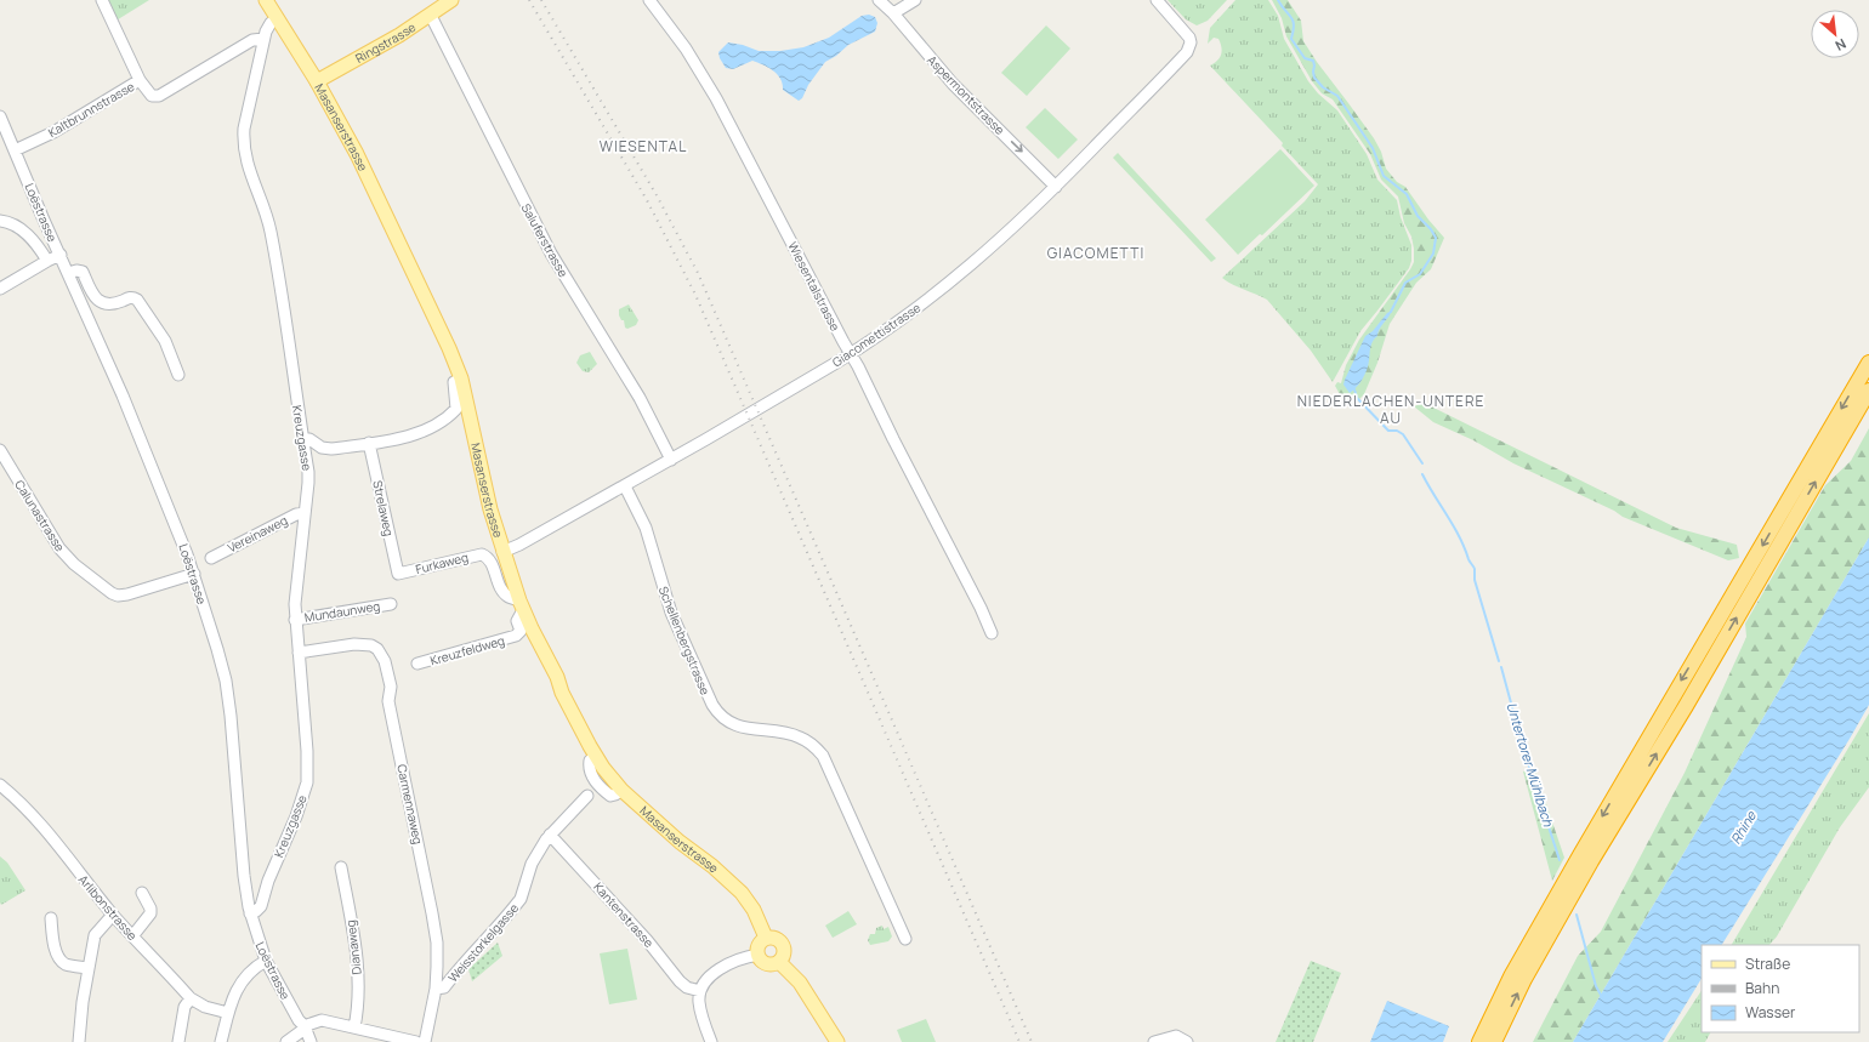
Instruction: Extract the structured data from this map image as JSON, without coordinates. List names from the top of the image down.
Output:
{
  "streets": {
    "main road": ["Ringstrasse", "Masanserstrasse"],
    "street": [
      "Aspermontstrasse",
      "Kaltbrunnstrasse",
      "Loëstrasse",
      "Saluferstrasse",
      "Wiesentalstrasse",
      "Giacomettistrasse",
      "Kreuzgasse",
      "Strelaweg",
      "Calunastrasse",
      "Vereinaweg",
      "Furkaweg",
      "Mundaunweg",
      "Schellenbergstrasse",
      "Kreuzfeldweg",
      "Carmennaweg",
      "Arlibonstrasse",
      "Kantenstrasse",
      "Weisstorkelgasse",
      "Dianaweg"
    ]
  },
  "crossings": [
    ["Ringstrasse", "Masanserstrasse"],
    ["Ringstrasse", "Saluferstrasse"],
    ["Aspermontstrasse", "Giacomettistrasse"],
    ["Kaltbrunnstrasse", "Loëstrasse"],
    ["Kaltbrunnstrasse", "Kreuzgasse"],
    ["Masanserstrasse", "Giacomettistrasse"],
    ["Masanserstrasse", "Kreuzgasse"],
    ["Masanserstrasse", "Furkaweg"],
    ["Masanserstrasse", "Kreuzfeldweg"],
    ["Loëstrasse", "Kreuzgasse"],
    ["Loëstrasse", "Calunastrasse"],
    ["Saluferstrasse", "Giacomettistrasse"],
    ["Wiesentalstrasse", "Giacomettistrasse"],
    ["Giacomettistrasse", "Schellenbergstrasse"],
    ["Kreuzgasse", "Vereinaweg"],
    ["Kreuzgasse", "Mundaunweg"],
    ["Kreuzgasse", "Carmennaweg"],
    ["Strelaweg", "Furkaweg"],
    ["Furkaweg", "Kreuzfeldweg"],
    ["Carmennaweg", "Weisstorkelgasse"],
    ["Kantenstrasse", "Weisstorkelgasse"]
  ],
  "one_way": ["Aspermontstrasse"],
  "districts": ["WIESENTAL", "GIACOMETTI", "NIEDERLACHEN-UNTERE AU"],
  "water": ["Untertorer Mühlbach", "Rhine"],
  "legend": ["Straße", "Bahn", "Wasser"],
  "north": "bottom right"
}
